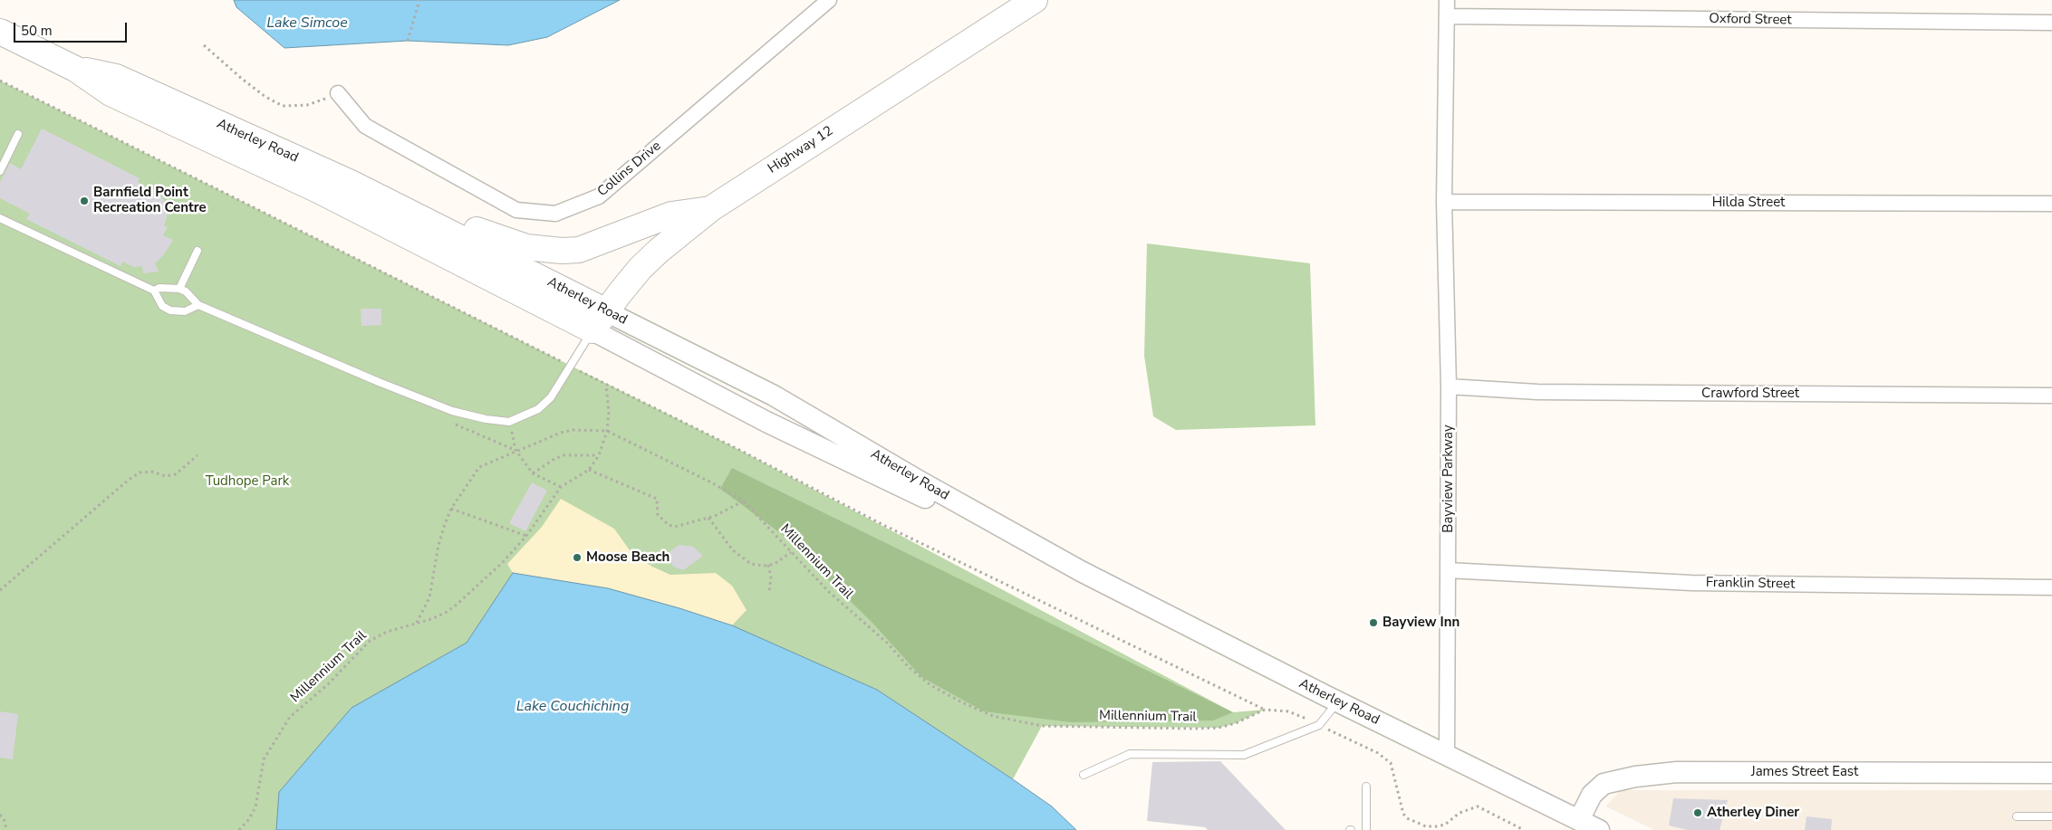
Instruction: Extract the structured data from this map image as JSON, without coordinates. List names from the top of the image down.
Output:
{
  "streets": {
    "highway": ["Atherley Road", "Highway 12"],
    "main road": ["James Street East"],
    "street": [
      "Oxford Street",
      "Collins Drive",
      "Hilda Street",
      "Crawford Street",
      "Bayview Parkway",
      "Franklin Street"
    ],
    "path": ["Millennium Trail"]
  },
  "crossings": [
    ["Oxford Street", "Bayview Parkway"],
    ["Atherley Road", "Highway 12"],
    ["Atherley Road", "Bayview Parkway"],
    ["Atherley Road", "James Street East"],
    ["Hilda Street", "Bayview Parkway"],
    ["Crawford Street", "Bayview Parkway"],
    ["Bayview Parkway", "Franklin Street"]
  ],
  "water": ["Lake Simcoe", "Lake Couchiching"],
  "parks": ["Tudhope Park"],
  "places": [
    "Barnfield Point Recreation Centre",
    "Moose Beach",
    "Bayview Inn",
    "Atherley Diner"
  ],
  "scale_bar": "50 m"
}
